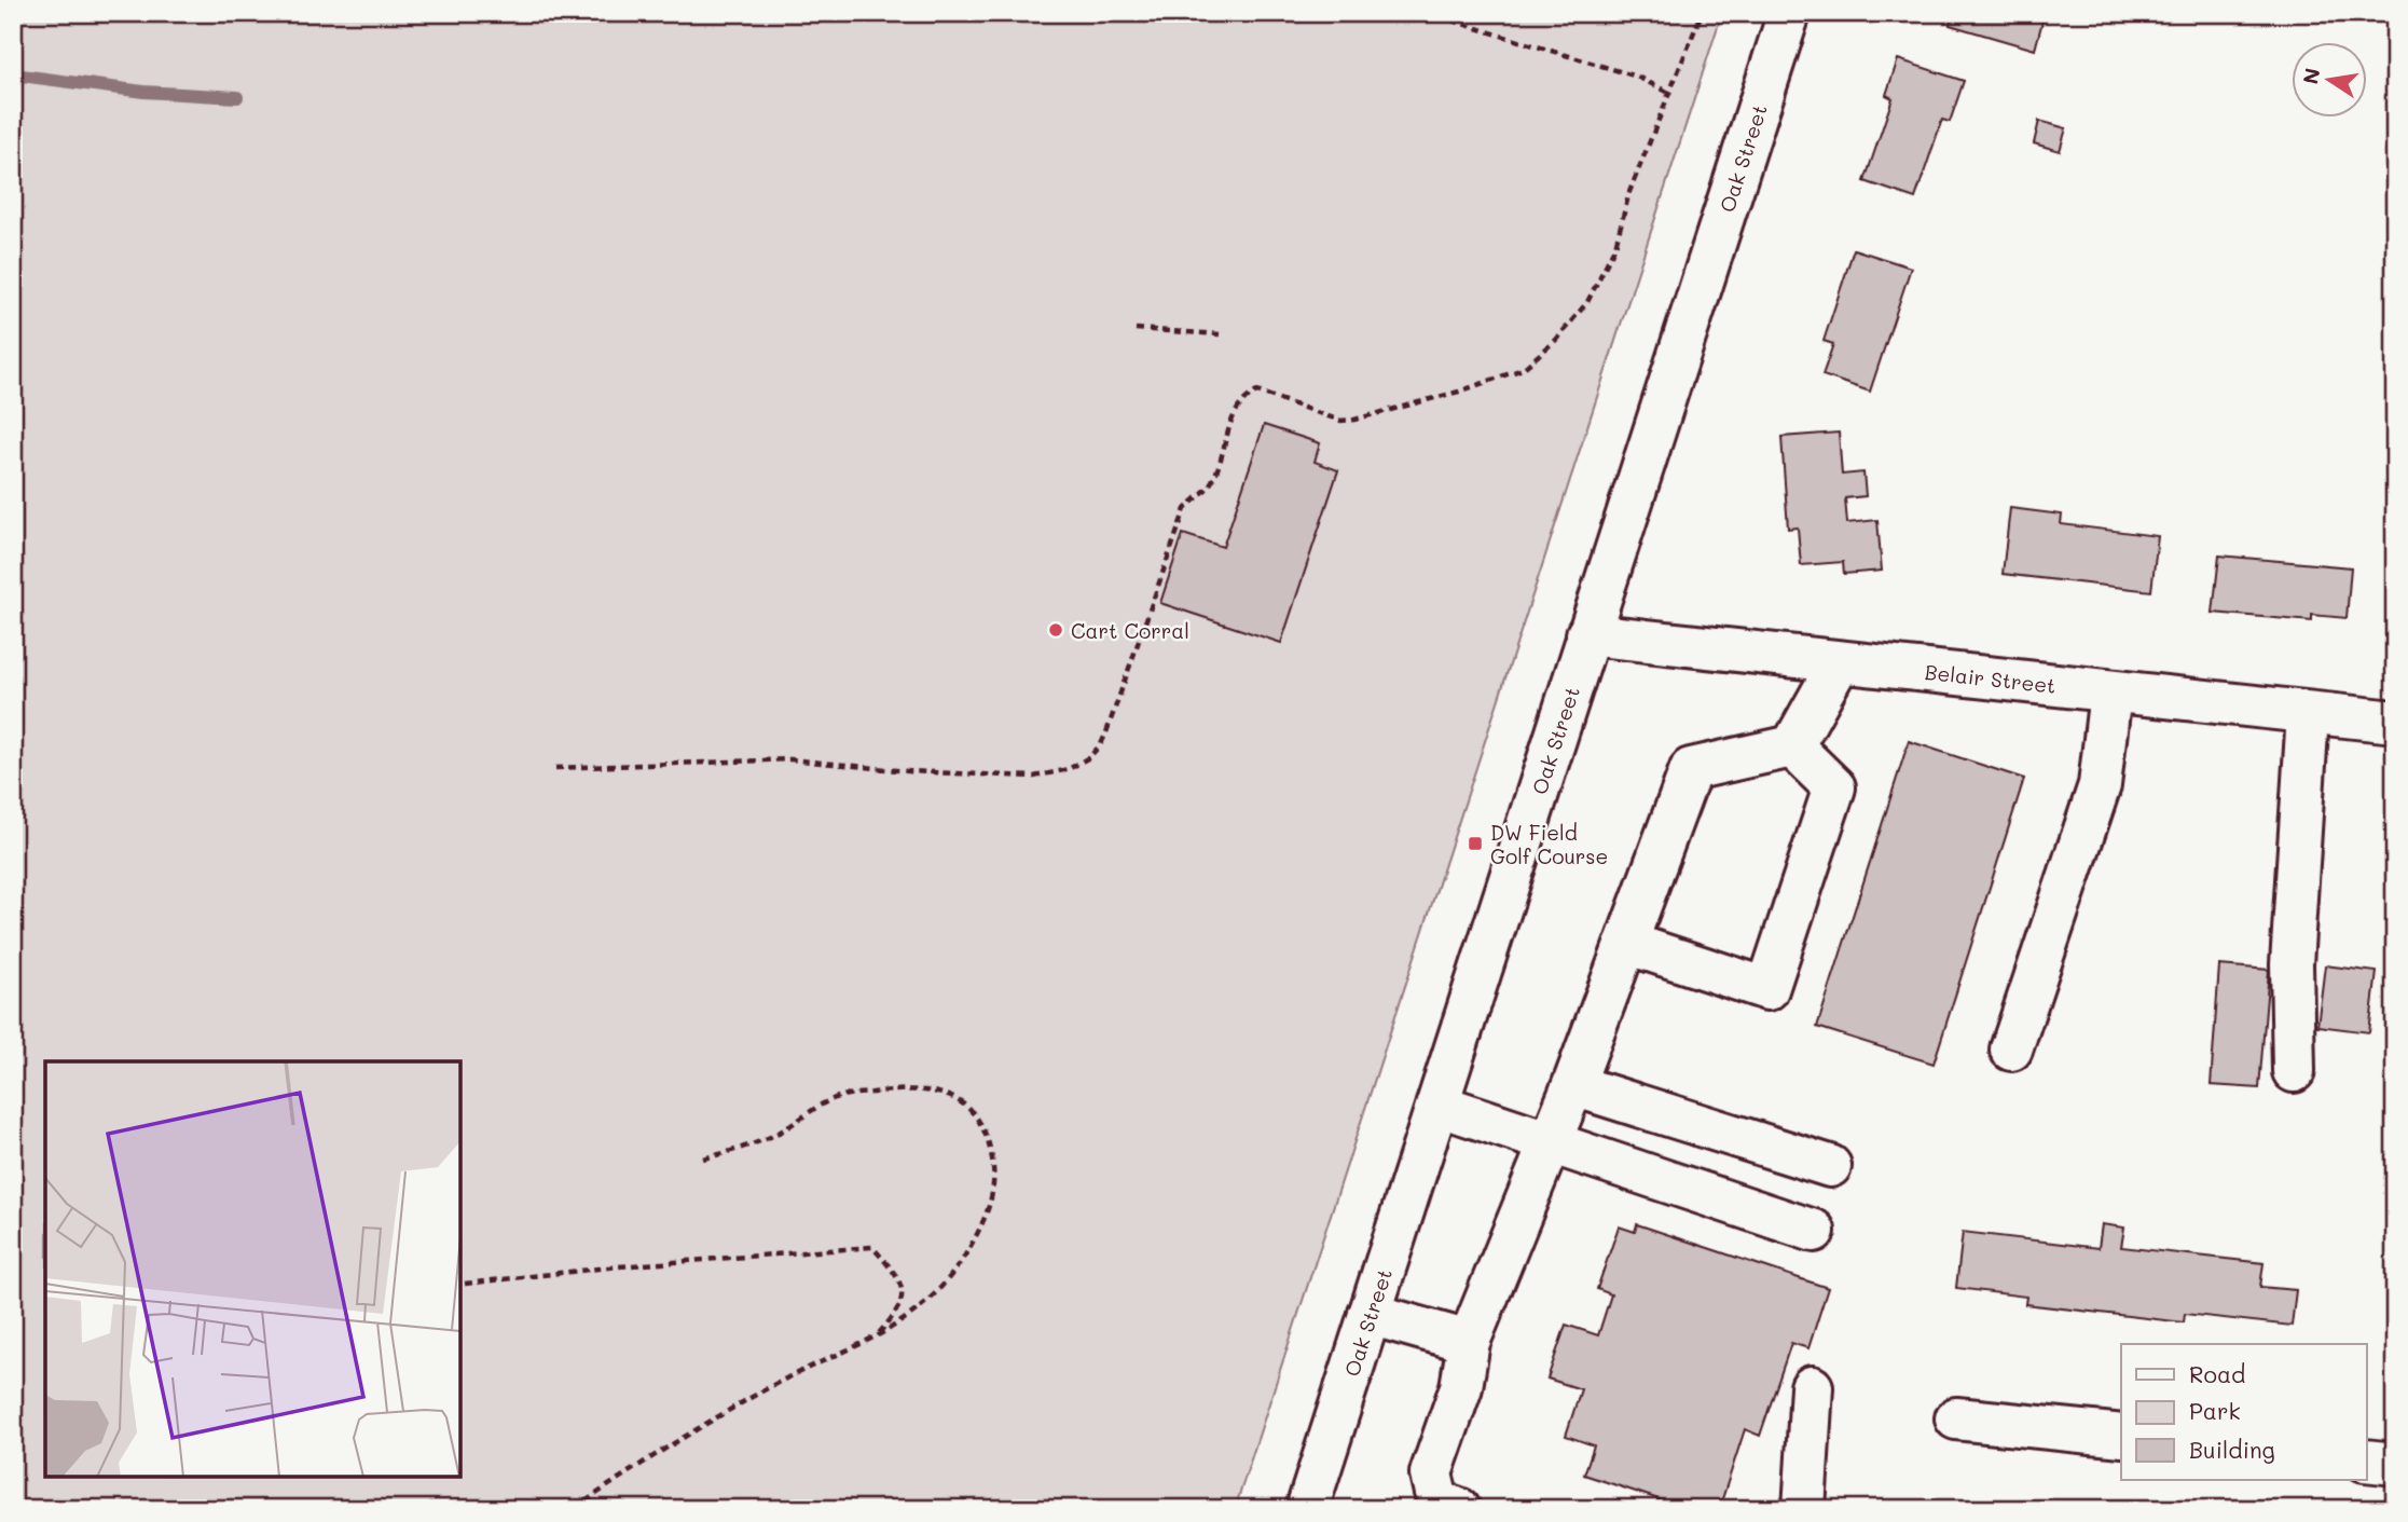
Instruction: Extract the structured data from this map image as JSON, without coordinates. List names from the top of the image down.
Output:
{
  "streets": {
    "main road": ["Oak Street", "Belair Street"]
  },
  "crossings": [
    ["Oak Street", "Belair Street"]
  ],
  "places": {
    "other": ["Cart Corral"],
    "transit": ["DW Field Golf Course"]
  },
  "legend": ["Road", "Park", "Building"],
  "north": "left"
}
